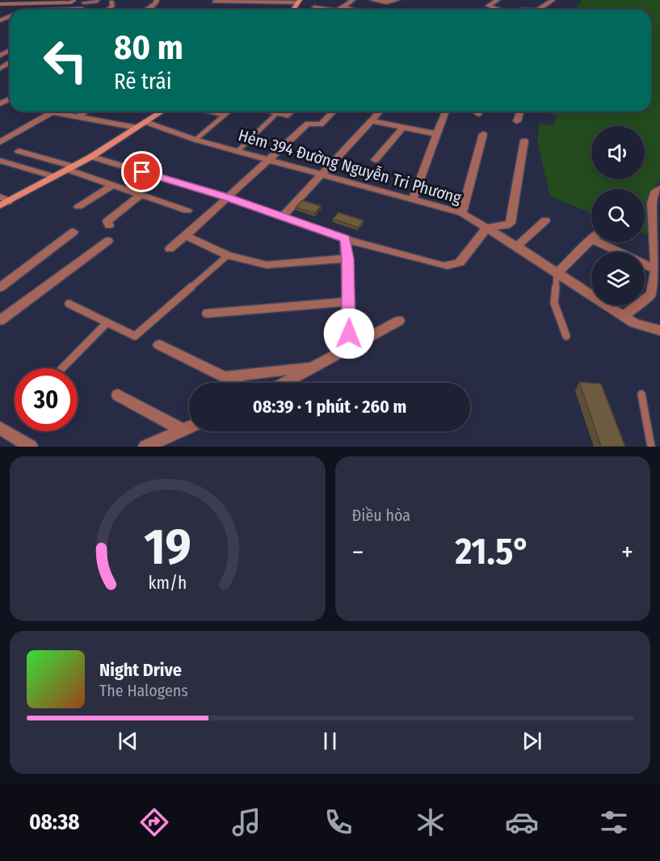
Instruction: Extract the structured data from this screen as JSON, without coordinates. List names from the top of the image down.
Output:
{
  "streets": {
    "street": ["Hẻm 394 Đường Nguyễn Tri Phương"]
  },
  "page": {
    "turn": ["80 m", "Rẽ trái"],
    "limit": "30",
    "trip": "08:39 · 1 phút · 260 m",
    "tile": "Điều hòa",
    "heat": ["−", "21.5°", "+"],
    "song": ["Night Drive", "The Halogens"],
    "tabs": "08:38",
    "gauge": ["19", "km/h"]
  }
}
